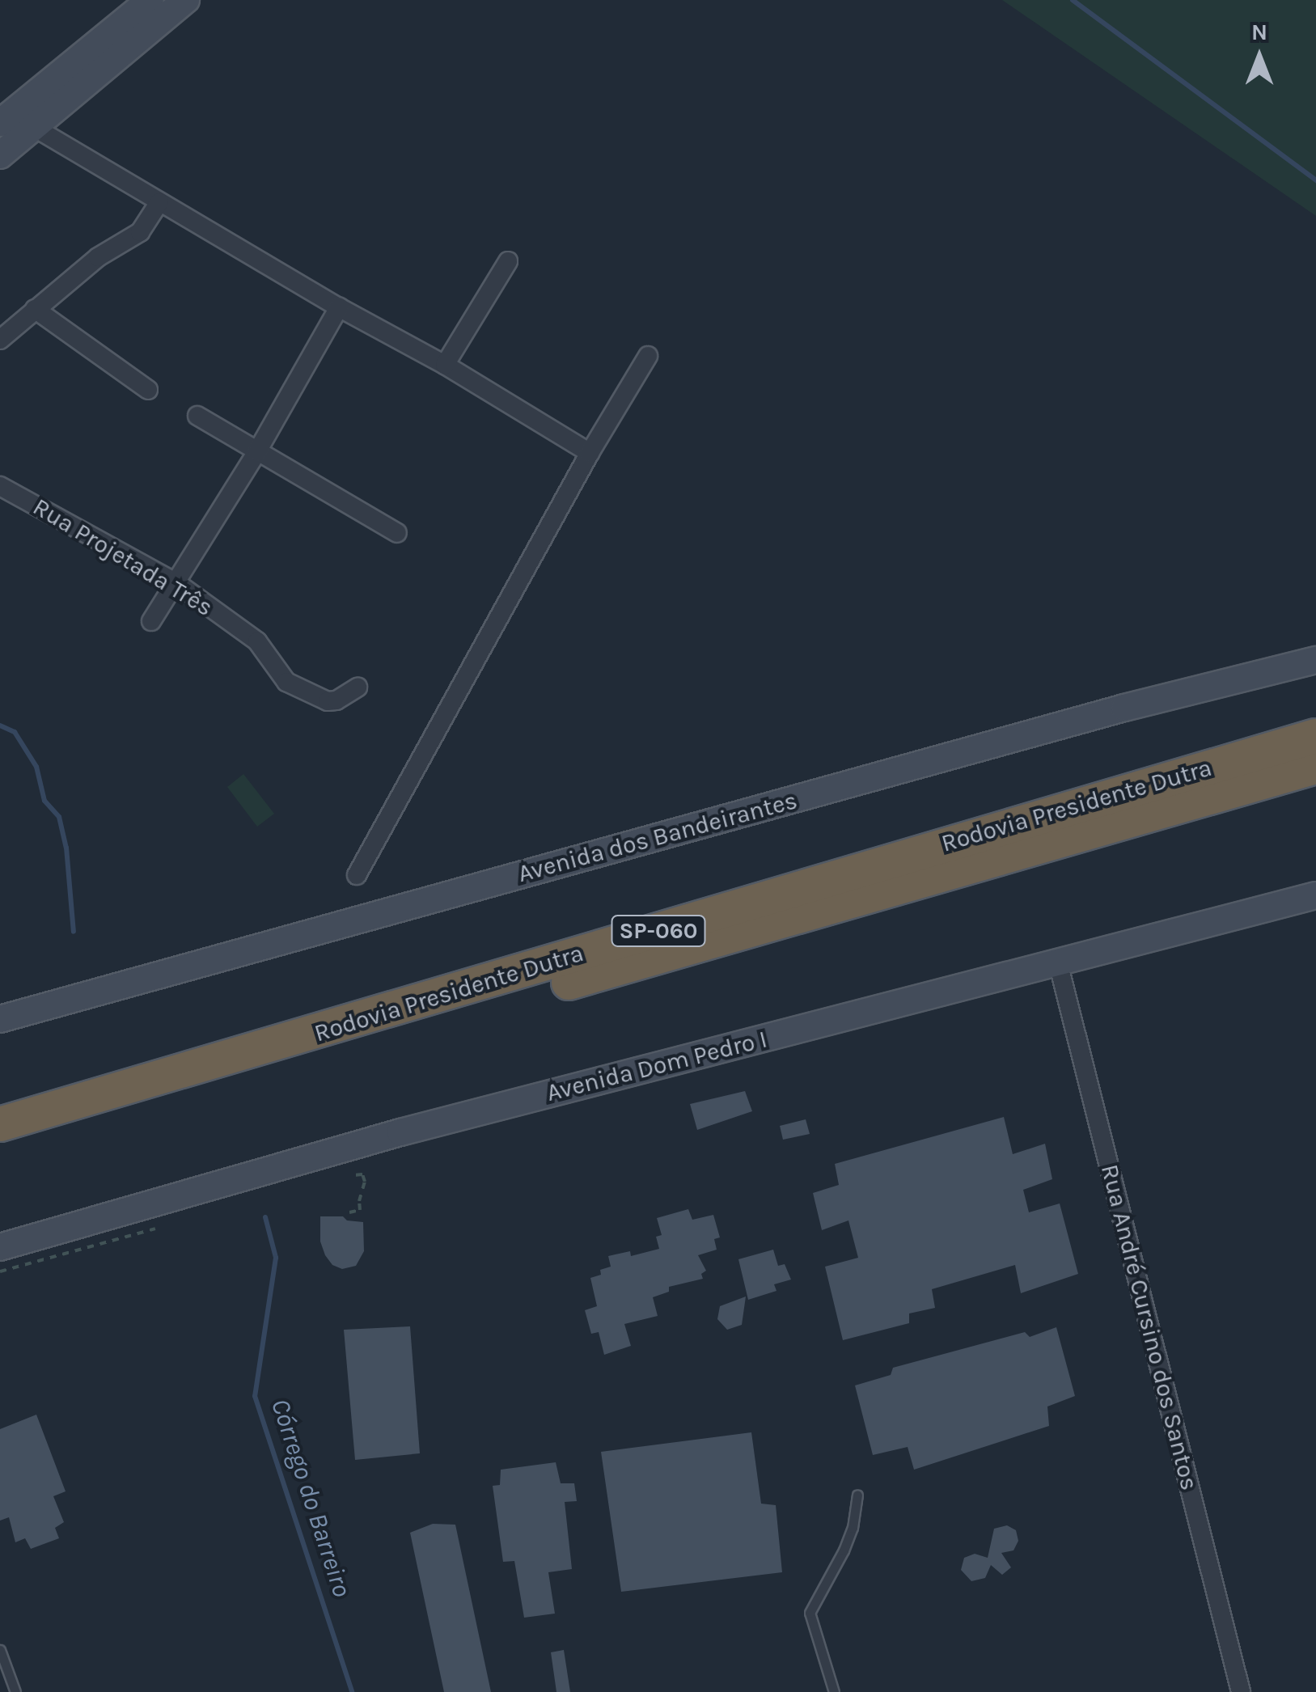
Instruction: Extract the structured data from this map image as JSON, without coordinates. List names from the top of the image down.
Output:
{
  "streets": {
    "highway": ["Rodovia Presidente Dutra", "SP-060"],
    "main road": ["Avenida dos Bandeirantes", "Avenida Dom Pedro I"],
    "street": ["Rua Projetada Três", "Rua André Cursino dos Santos"]
  },
  "crossings": [
    ["Avenida Dom Pedro I", "Rua André Cursino dos Santos"]
  ],
  "water": ["Córrego do Barreiro"],
  "north": "top"
}
